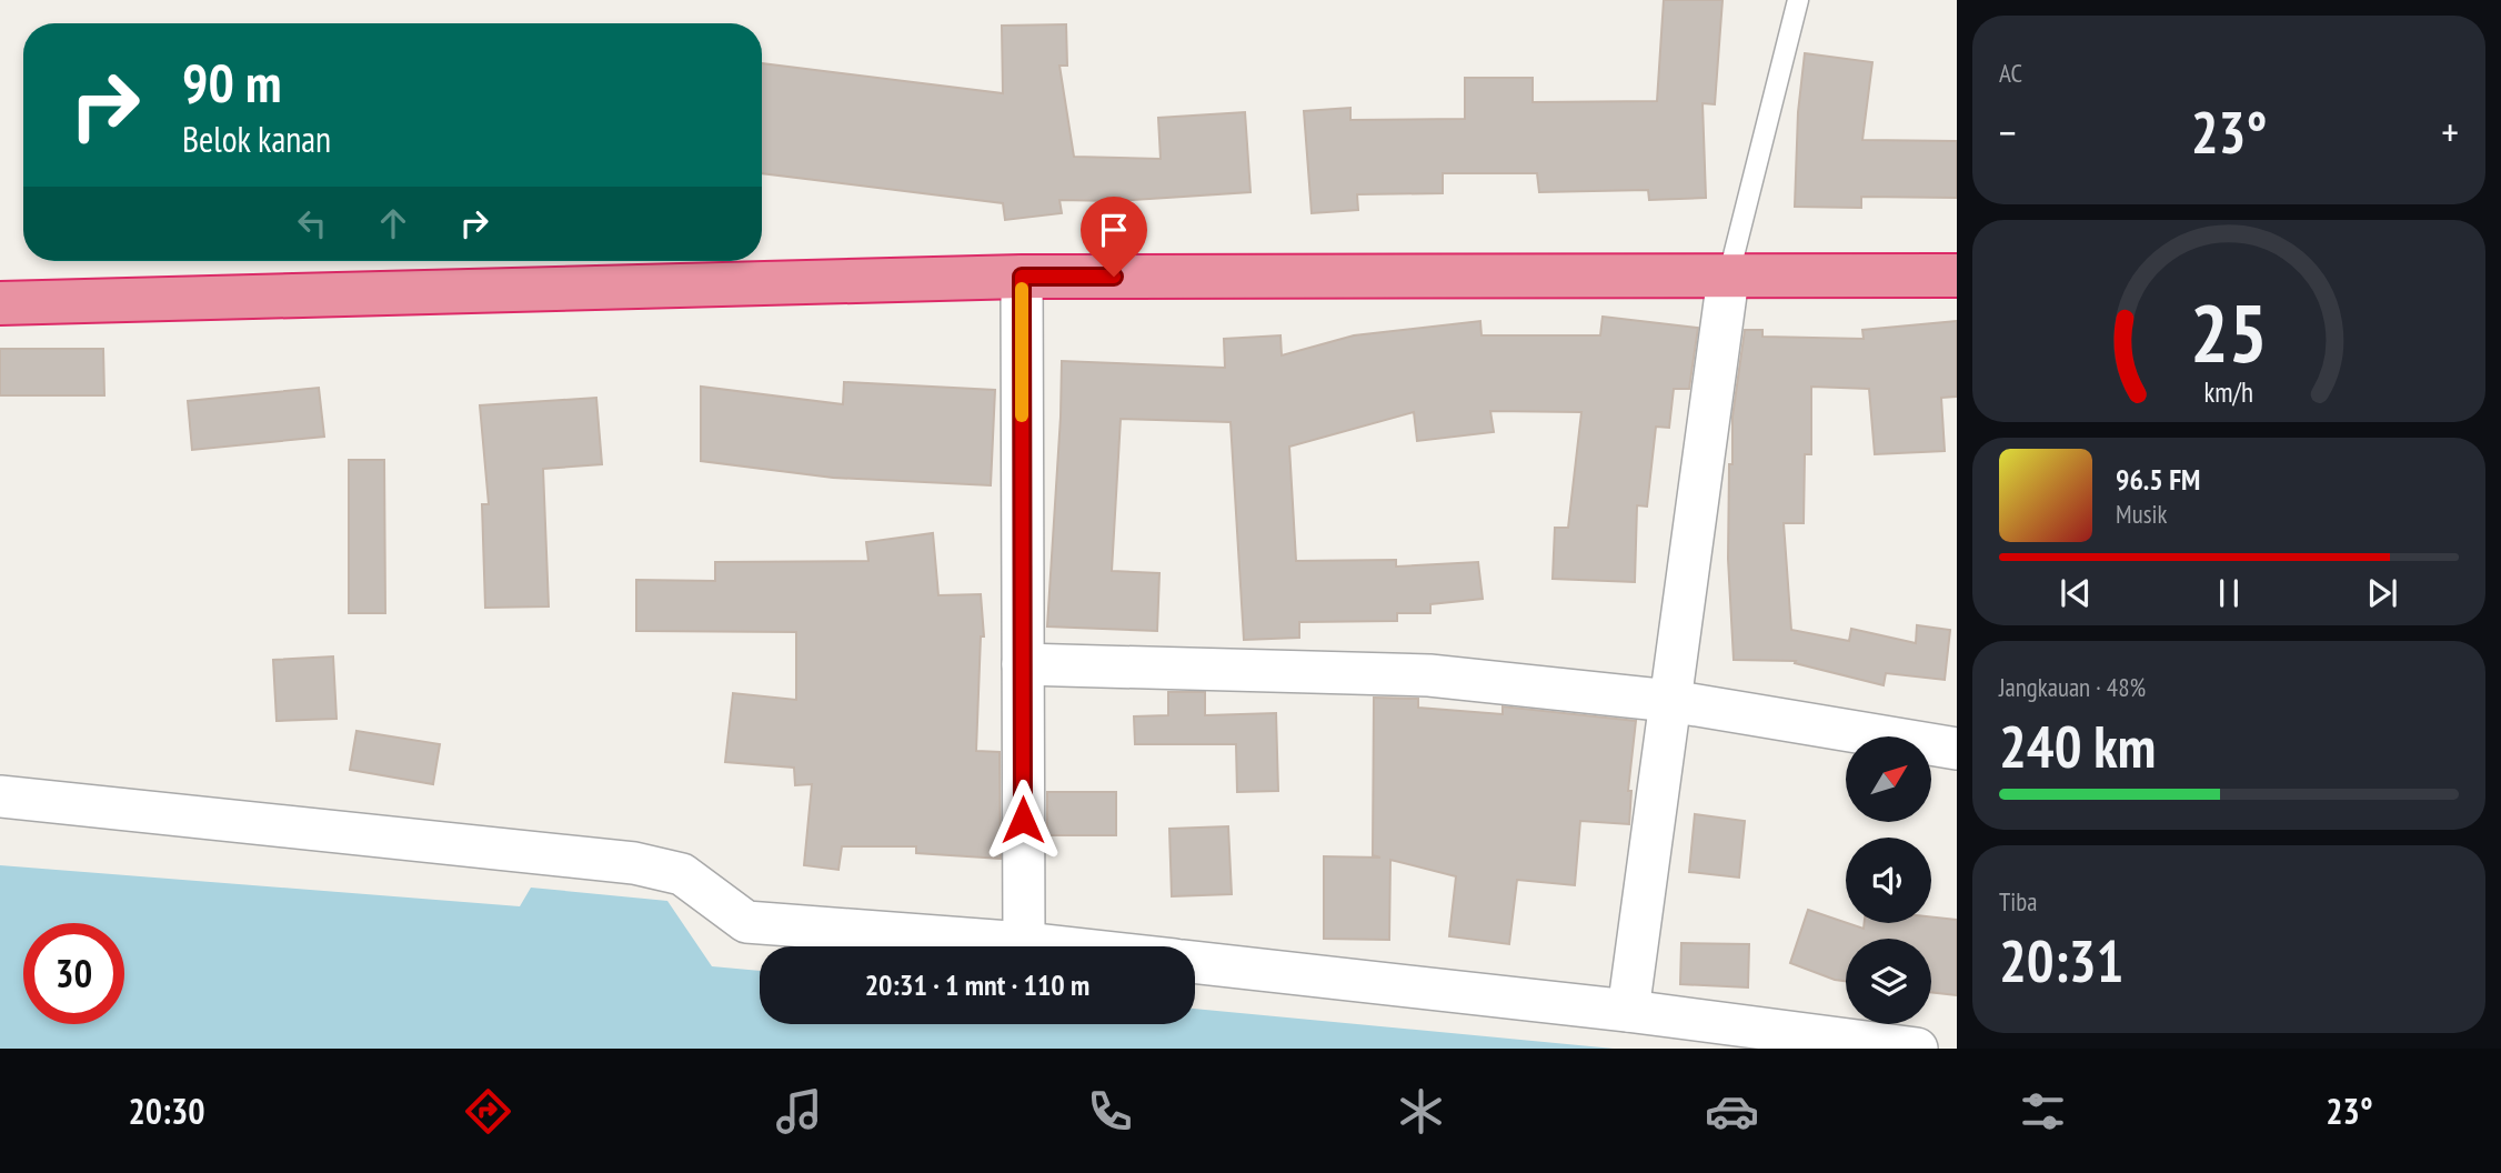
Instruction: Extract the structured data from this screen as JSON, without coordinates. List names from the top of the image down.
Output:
{
  "north": "top right",
  "page": {
    "tile": [
      "AC",
      ["Jangkauan · 48%", "240 km"],
      ["Tiba", "20:31"]
    ],
    "turn": ["90 m", "Belok kanan"],
    "heat": ["−", "23°", "+"],
    "song": ["96.5 FM", "Musik"],
    "limit": "30",
    "trip": "20:31 · 1 mnt · 110 m",
    "tabs": ["20:30", "23°"],
    "gauge": ["25", "km/h"]
  }
}
